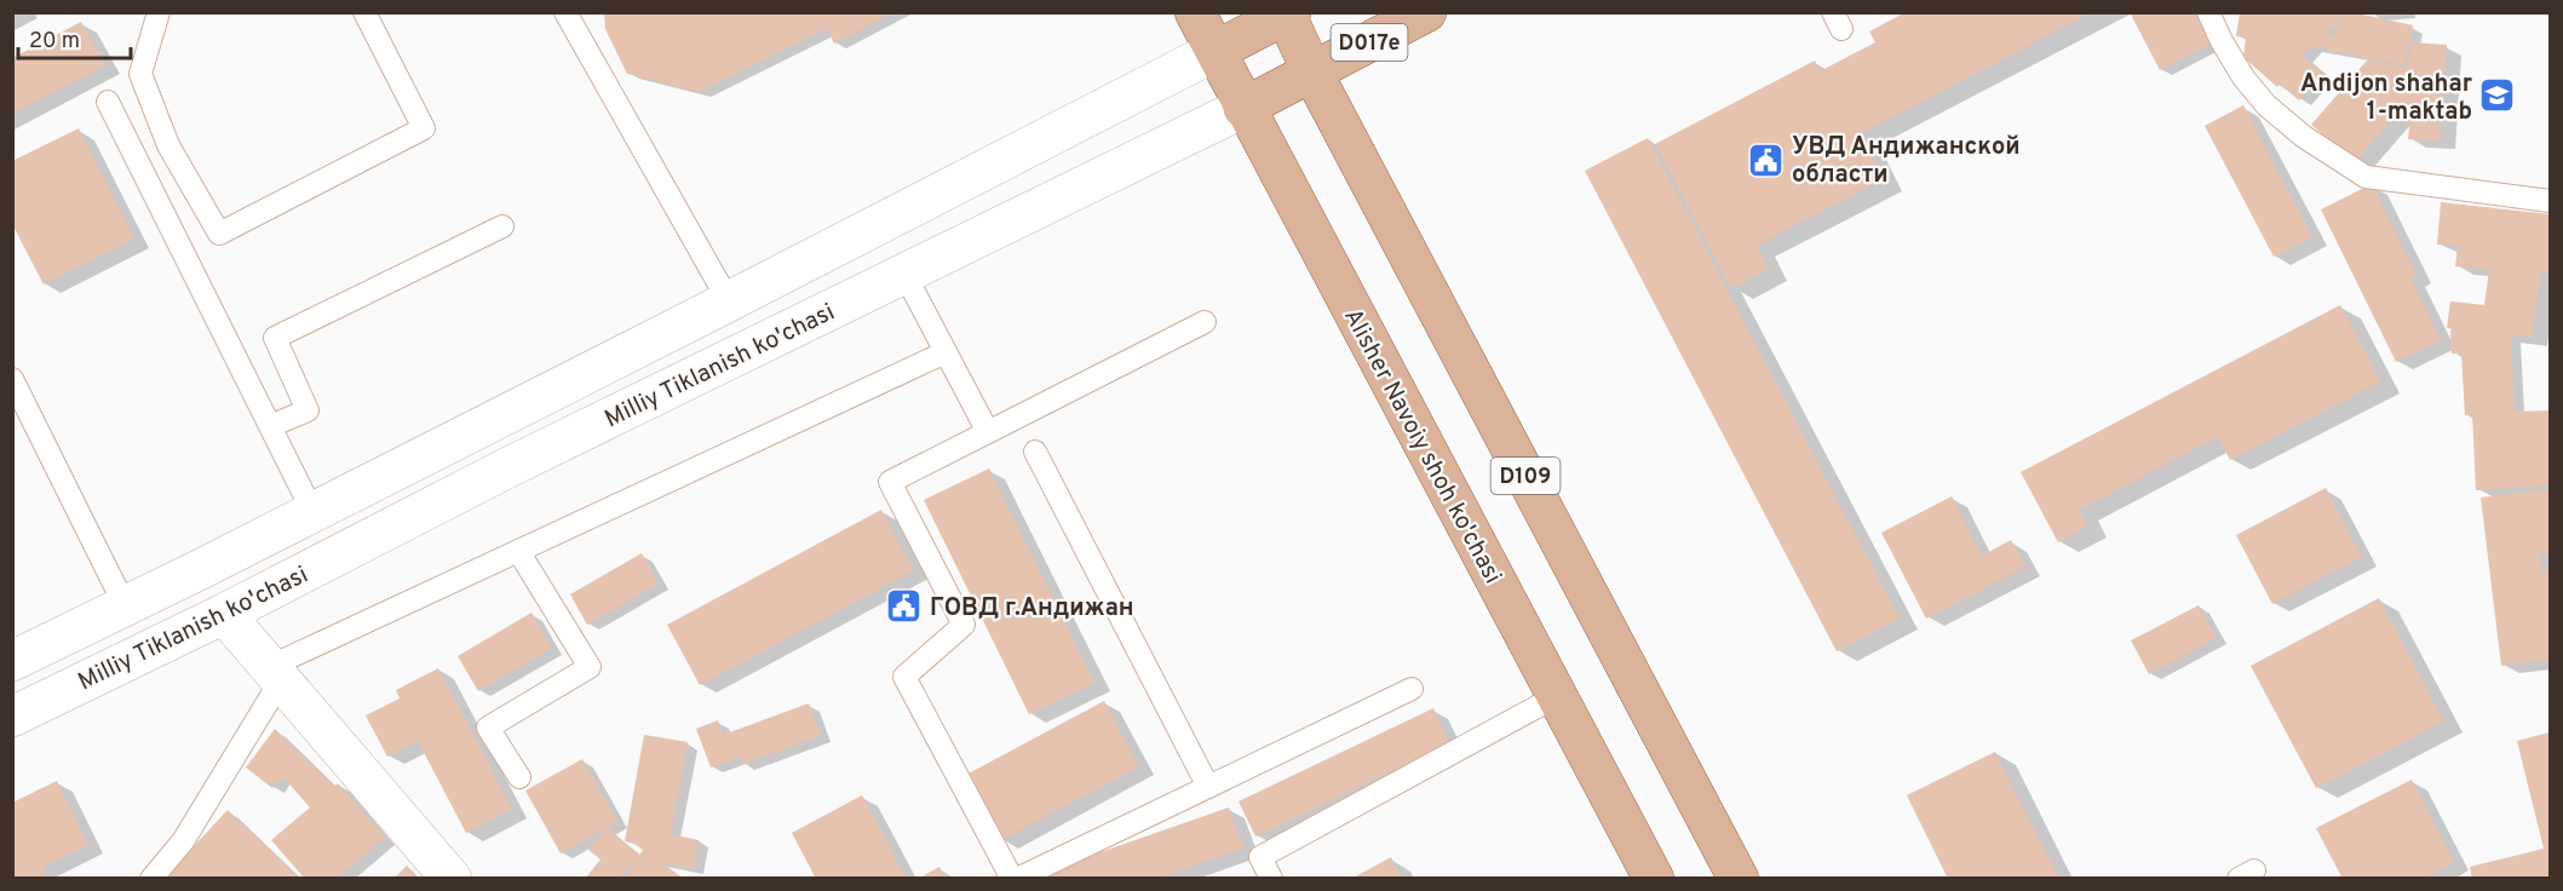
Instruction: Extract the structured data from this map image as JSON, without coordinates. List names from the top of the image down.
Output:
{
  "streets": {
    "main road": [
      "D017e",
      "Milliy Tiklanish ko'chasi",
      "Alisher Navoiy shoh ko'chasi",
      "D109"
    ]
  },
  "crossings": [
    ["D017e", "Milliy Tiklanish ko'chasi"],
    ["D017e", "D109"],
    ["Milliy Tiklanish ko'chasi", "Alisher Navoiy shoh ko'chasi"],
    ["Milliy Tiklanish ko'chasi", "D109"]
  ],
  "places": {
    "school or university": ["Andijon shahar 1-maktab"],
    "public building": ["УВД Андижанской области", "ГОВД г.Андижан"]
  },
  "scale_bar": "20 m"
}
